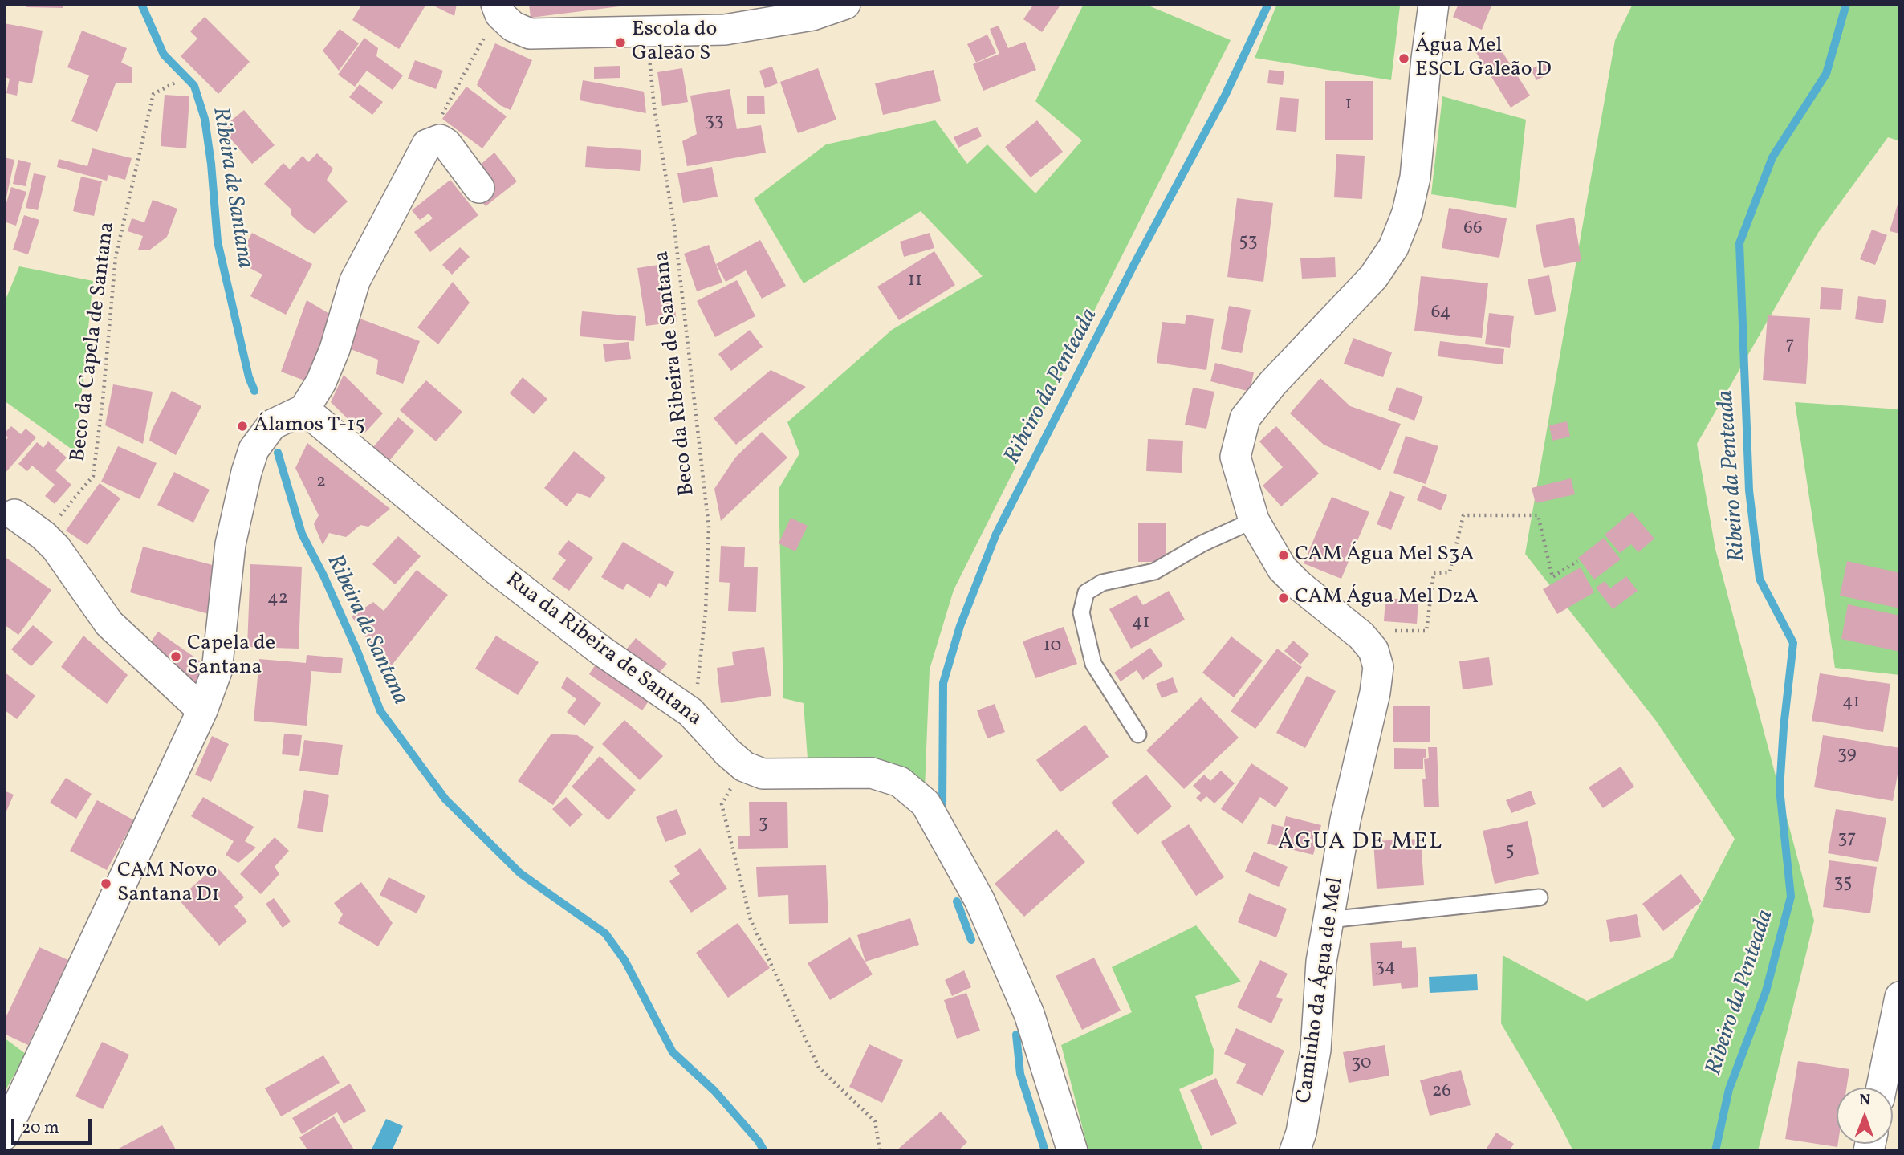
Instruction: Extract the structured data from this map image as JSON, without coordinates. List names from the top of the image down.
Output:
{
  "streets": {
    "street": ["Rua da Ribeira de Santana", "Caminho da Água de Mel"],
    "path": ["Beco da Capela de Santana", "Beco da Ribeira de Santana"]
  },
  "crossings": [
    ["Beco da Ribeira de Santana", "Rua da Ribeira de Santana"]
  ],
  "districts": ["ÁGUA DE MEL"],
  "water": ["Ribeira de Santana", "Ribeiro da Penteada"],
  "places": [
    "Escola do Galeão S",
    "Água Mel ESCL Galeão D",
    "Álamos T-15",
    "CAM Água Mel S3A",
    "CAM Água Mel D2A",
    "Capela de Santana",
    "CAM Novo Santana D1"
  ],
  "house_numbers": [
    "1",
    "33",
    "66",
    "53",
    "11",
    "64",
    "7",
    "2",
    "42",
    "41",
    "10",
    "41",
    "39",
    "3",
    "37",
    "5",
    "35",
    "34",
    "30",
    "26"
  ],
  "scale_bar": "20 m",
  "north": "top"
}
